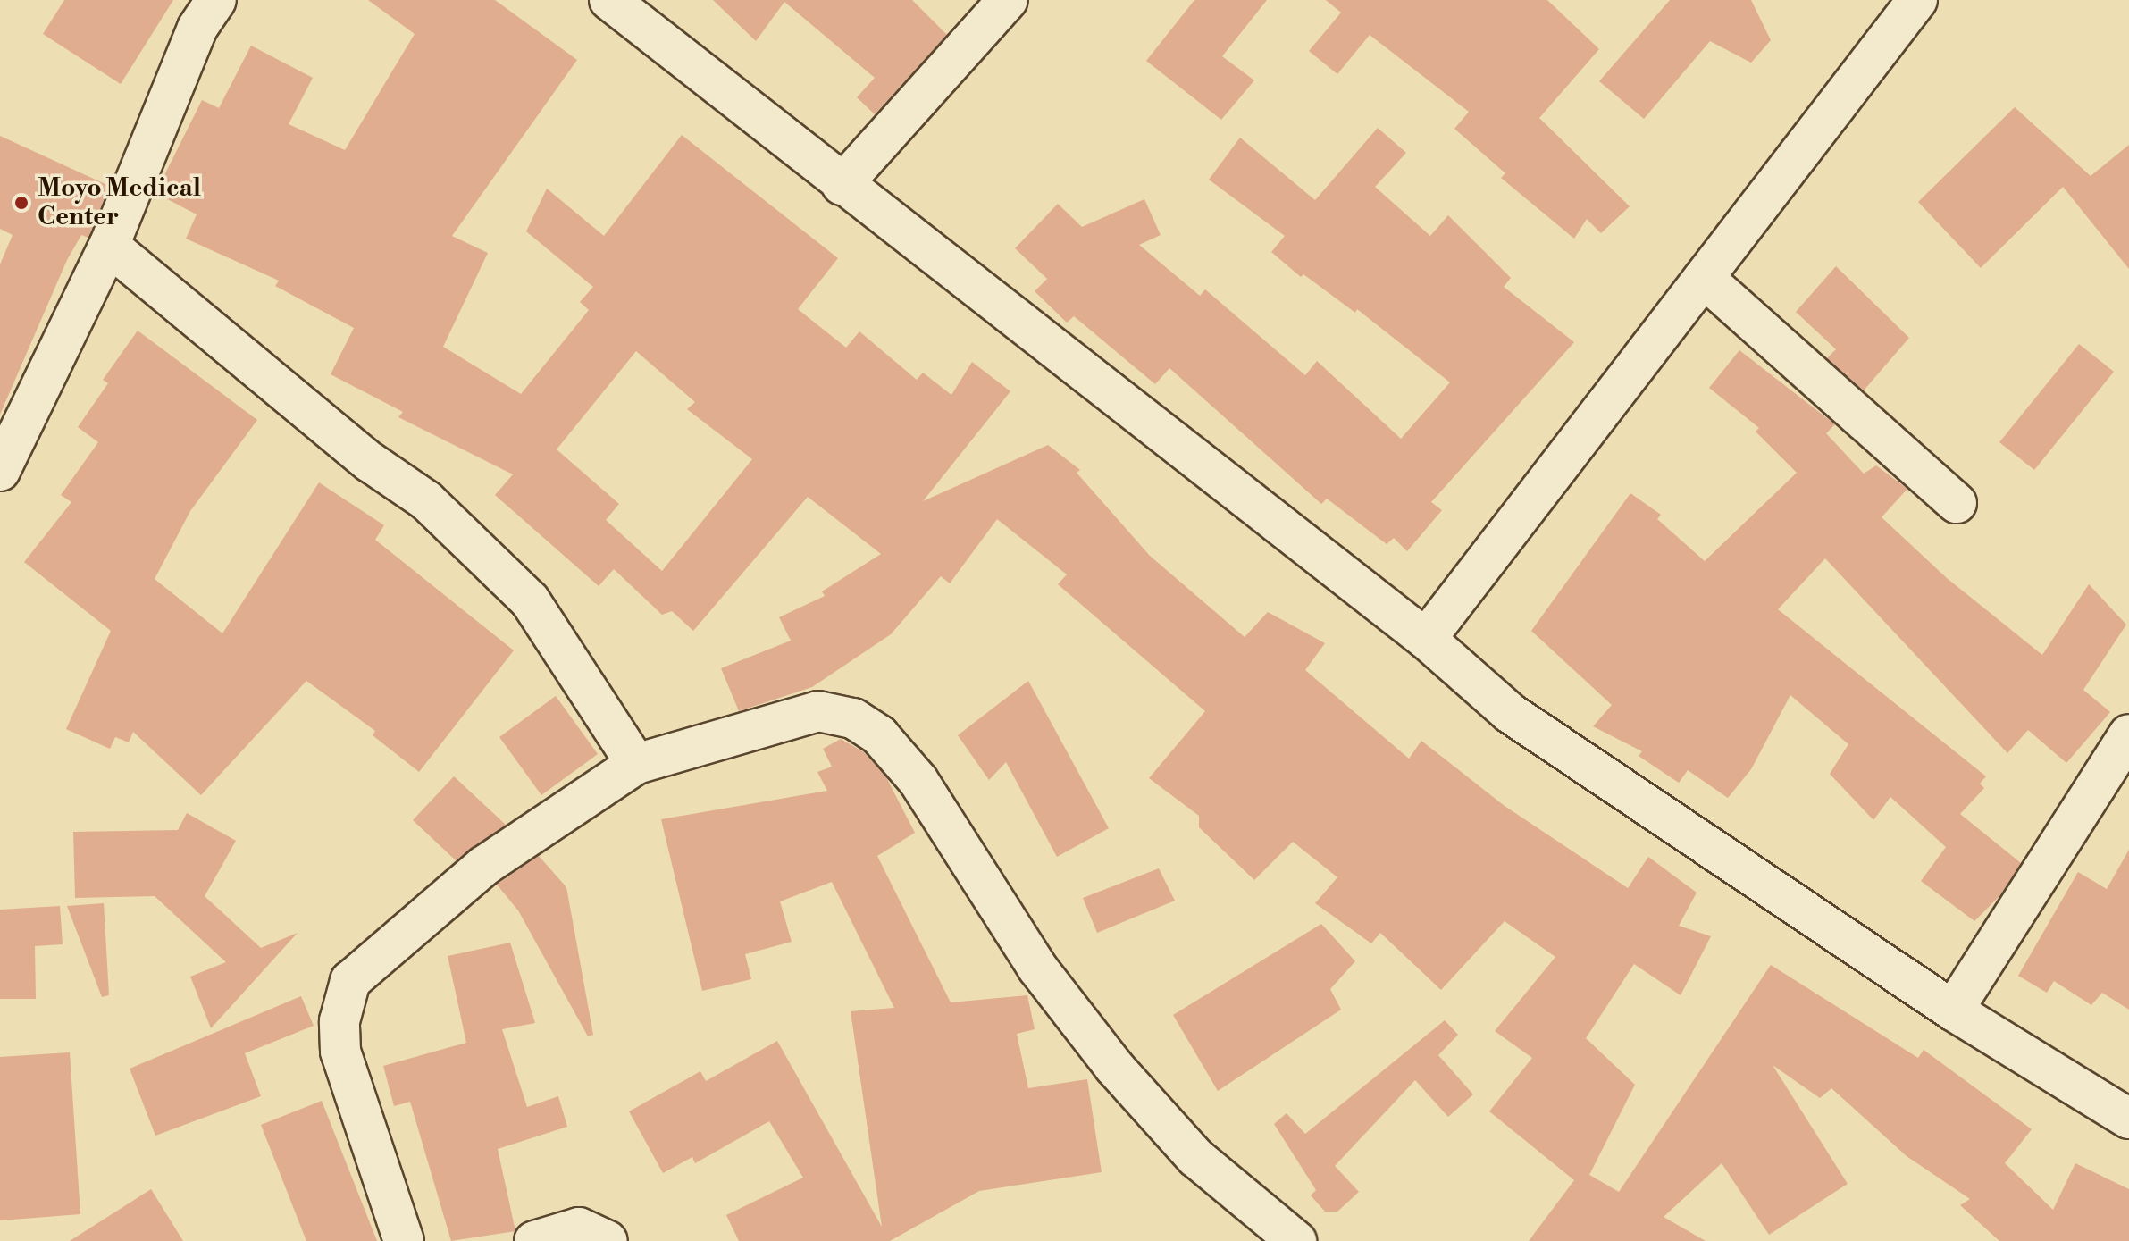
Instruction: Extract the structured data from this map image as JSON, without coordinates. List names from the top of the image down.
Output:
{
  "places": ["Moyo Medical Center"]
}
